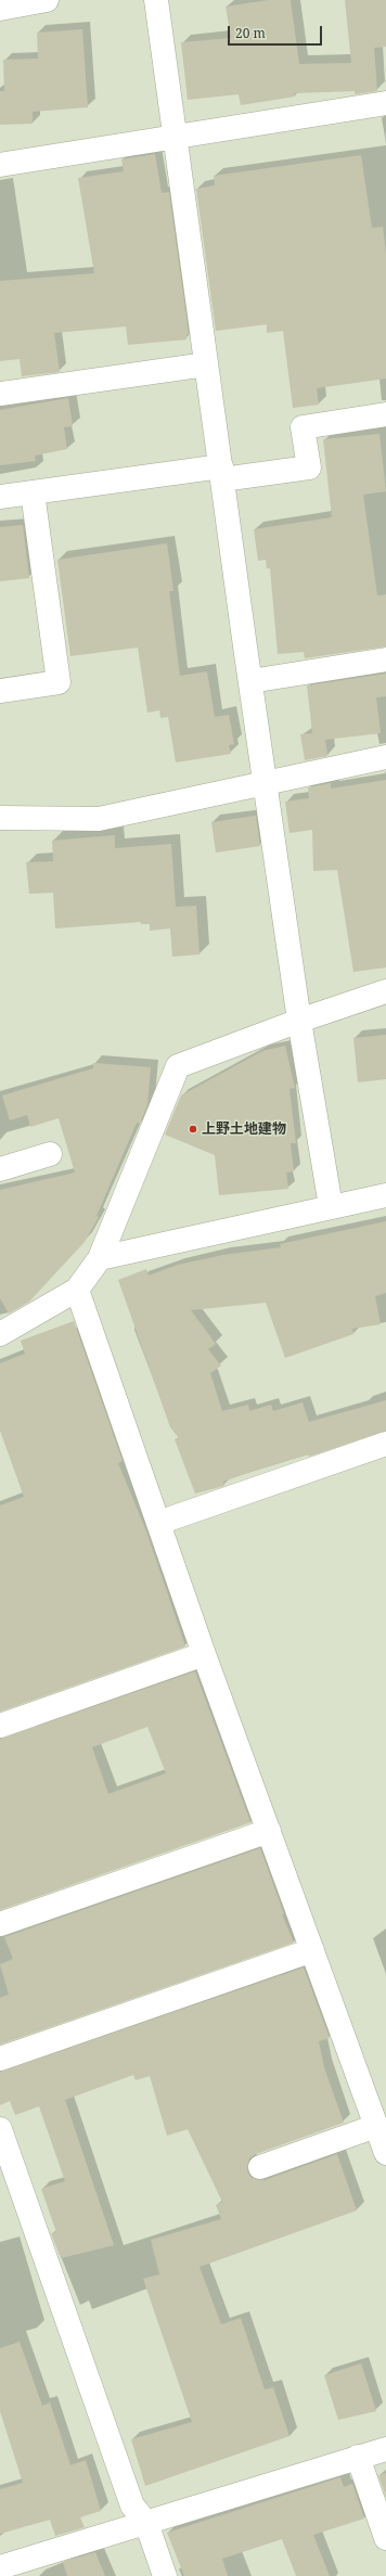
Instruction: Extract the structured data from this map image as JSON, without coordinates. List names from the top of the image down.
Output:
{
  "places": ["上野土地建物"],
  "scale_bar": "20 m"
}
